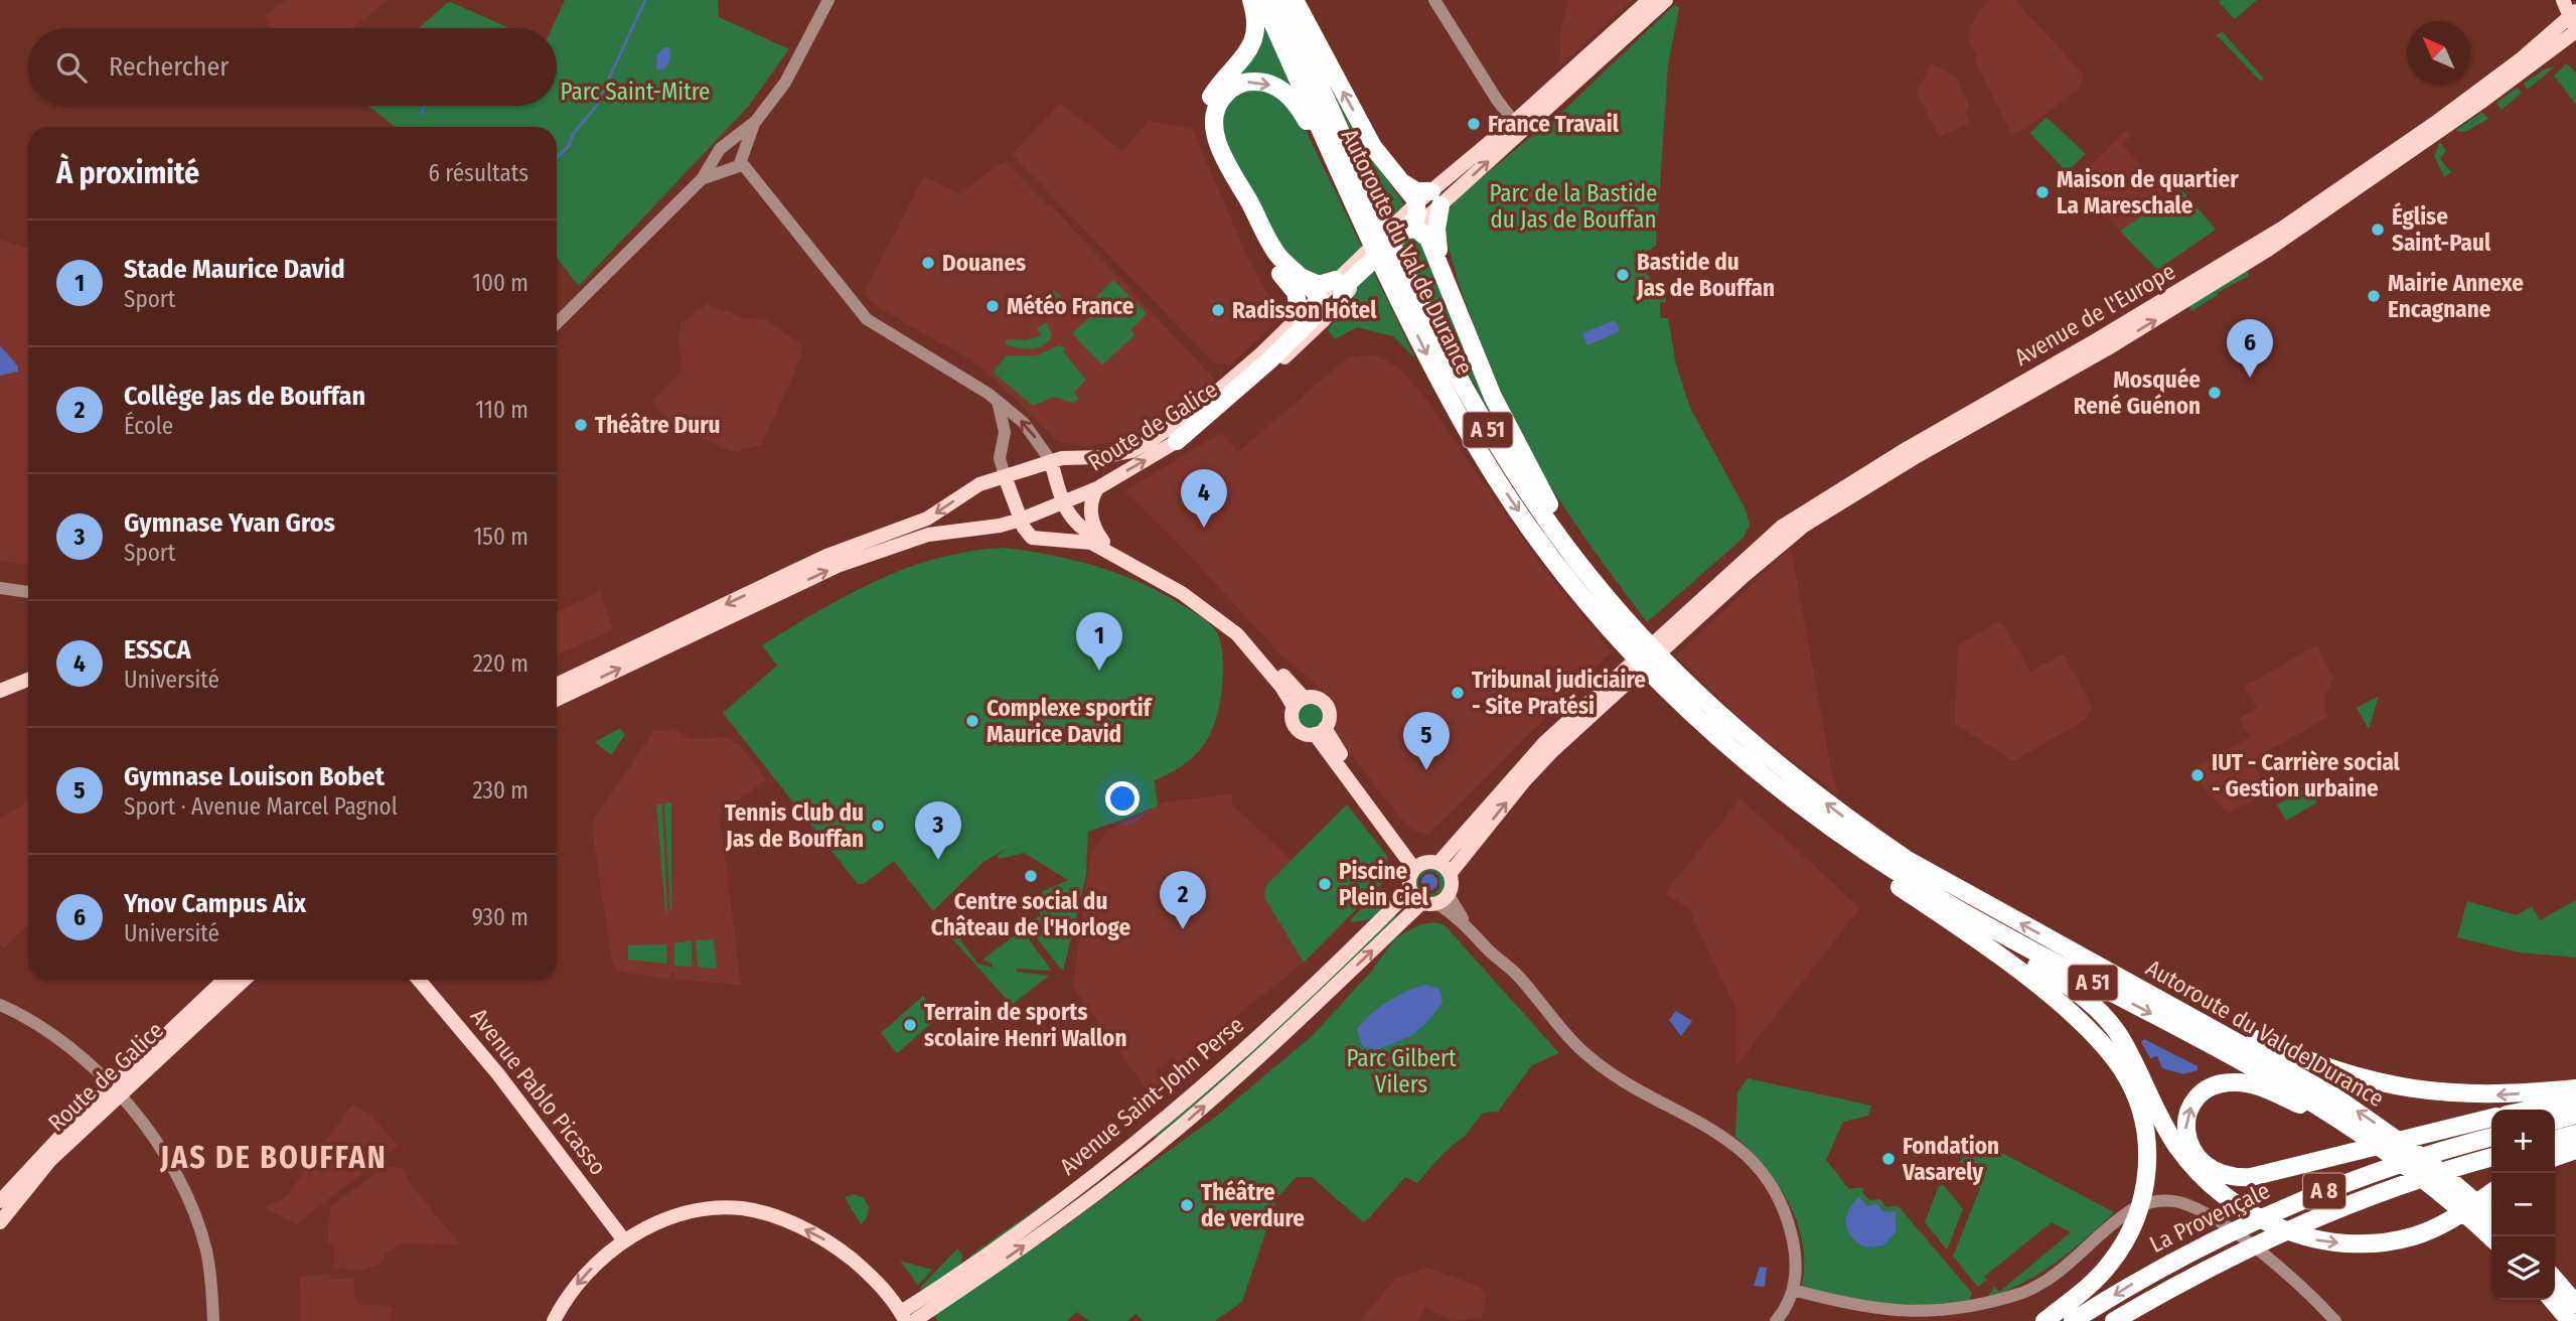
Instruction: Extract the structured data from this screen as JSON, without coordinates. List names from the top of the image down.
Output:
{
  "streets": {
    "highway": [
      "Autoroute du Val de Durance",
      "A 51",
      "A 8",
      "La Provençale"
    ],
    "main road": [
      "Avenue de l'Europe",
      "Route de Galice",
      "Avenue Pablo Picasso",
      "Avenue Saint-John Perse"
    ]
  },
  "districts": ["JAS DE BOUFFAN"],
  "parks": ["Parc Saint-Mitre", "Parc de la Bastide du Jas de Bouffan", "Parc Gilbert Vilers"],
  "places": [
    "France Travail",
    "Maison de quartier La Mareschale",
    "Église Saint-Paul",
    "Douanes",
    "Bastide du Jas de Bouffan",
    "Mairie Annexe Encagnane",
    "Météo France",
    "Radisson Hôtel",
    "Mosquée René Guénon",
    "Théâtre Duru",
    "Tribunal judiciaire - Site Pratési",
    "Complexe sportif Maurice David",
    "IUT - Carrière social - Gestion urbaine",
    "Tennis Club du Jas de Bouffan",
    "Centre social du Château de l'Horloge",
    "Piscine Plein Ciel",
    "Terrain de sports scolaire Henri Wallon",
    "Fondation Vasarely",
    "Théâtre de verdure"
  ],
  "north": "top left",
  "page": {
    "search": "Rechercher",
    "heading": ["À proximité", "6 résultats"],
    "list": [
      {
        "mark": "1",
        "name": "Stade Maurice David",
        "note": "Sport",
        "value": "100 m"
      },
      {
        "mark": "2",
        "name": "Collège Jas de Bouffan",
        "note": "École",
        "value": "110 m"
      },
      {
        "mark": "3",
        "name": "Gymnase Yvan Gros",
        "note": "Sport",
        "value": "150 m"
      },
      {
        "mark": "4",
        "name": "ESSCA",
        "note": "Université",
        "value": "220 m"
      },
      {
        "mark": "5",
        "name": "Gymnase Louison Bobet",
        "note": "Sport · Avenue Marcel Pagnol",
        "value": "230 m"
      },
      {
        "mark": "6",
        "name": "Ynov Campus Aix",
        "note": "Université",
        "value": "930 m"
      }
    ],
    "pins": [
      "6",
      "4",
      "1",
      "5",
      "3",
      "2"
    ],
    "map_buttons": ["+", "−"]
  }
}
